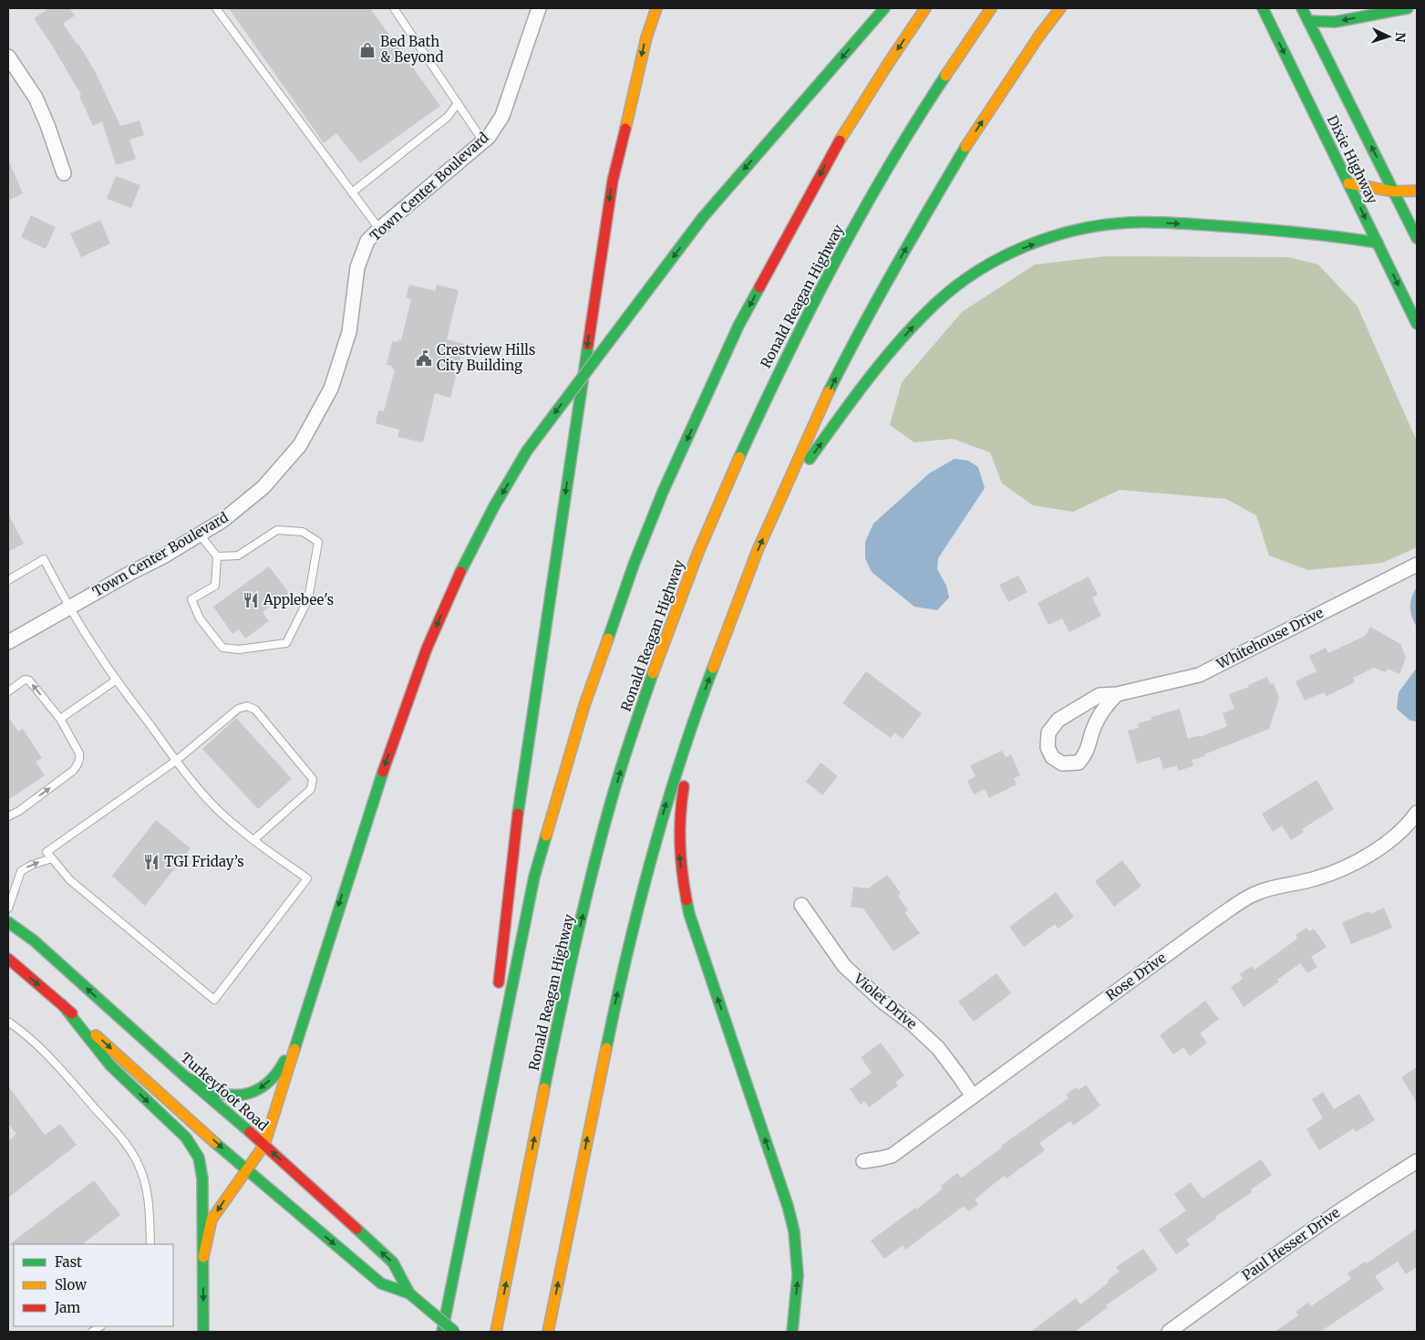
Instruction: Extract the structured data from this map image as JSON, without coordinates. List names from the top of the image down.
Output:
{
  "streets": {
    "main road": ["Dixie Highway", "Ronald Reagan Highway", "Turkeyfoot Road"],
    "street": [
      "Town Center Boulevard",
      "Whitehouse Drive",
      "Rose Drive",
      "Violet Drive",
      "Paul Hesser Drive"
    ]
  },
  "crossings": [
    ["Rose Drive", "Violet Drive"]
  ],
  "places": {
    "shop": ["Bed Bath & Beyond"],
    "public building": ["Crestview Hills City Building"],
    "restaurant": ["Applebee's", "TGI Friday’s"]
  },
  "legend": ["Fast", "Slow", "Jam"],
  "north": "right"
}
